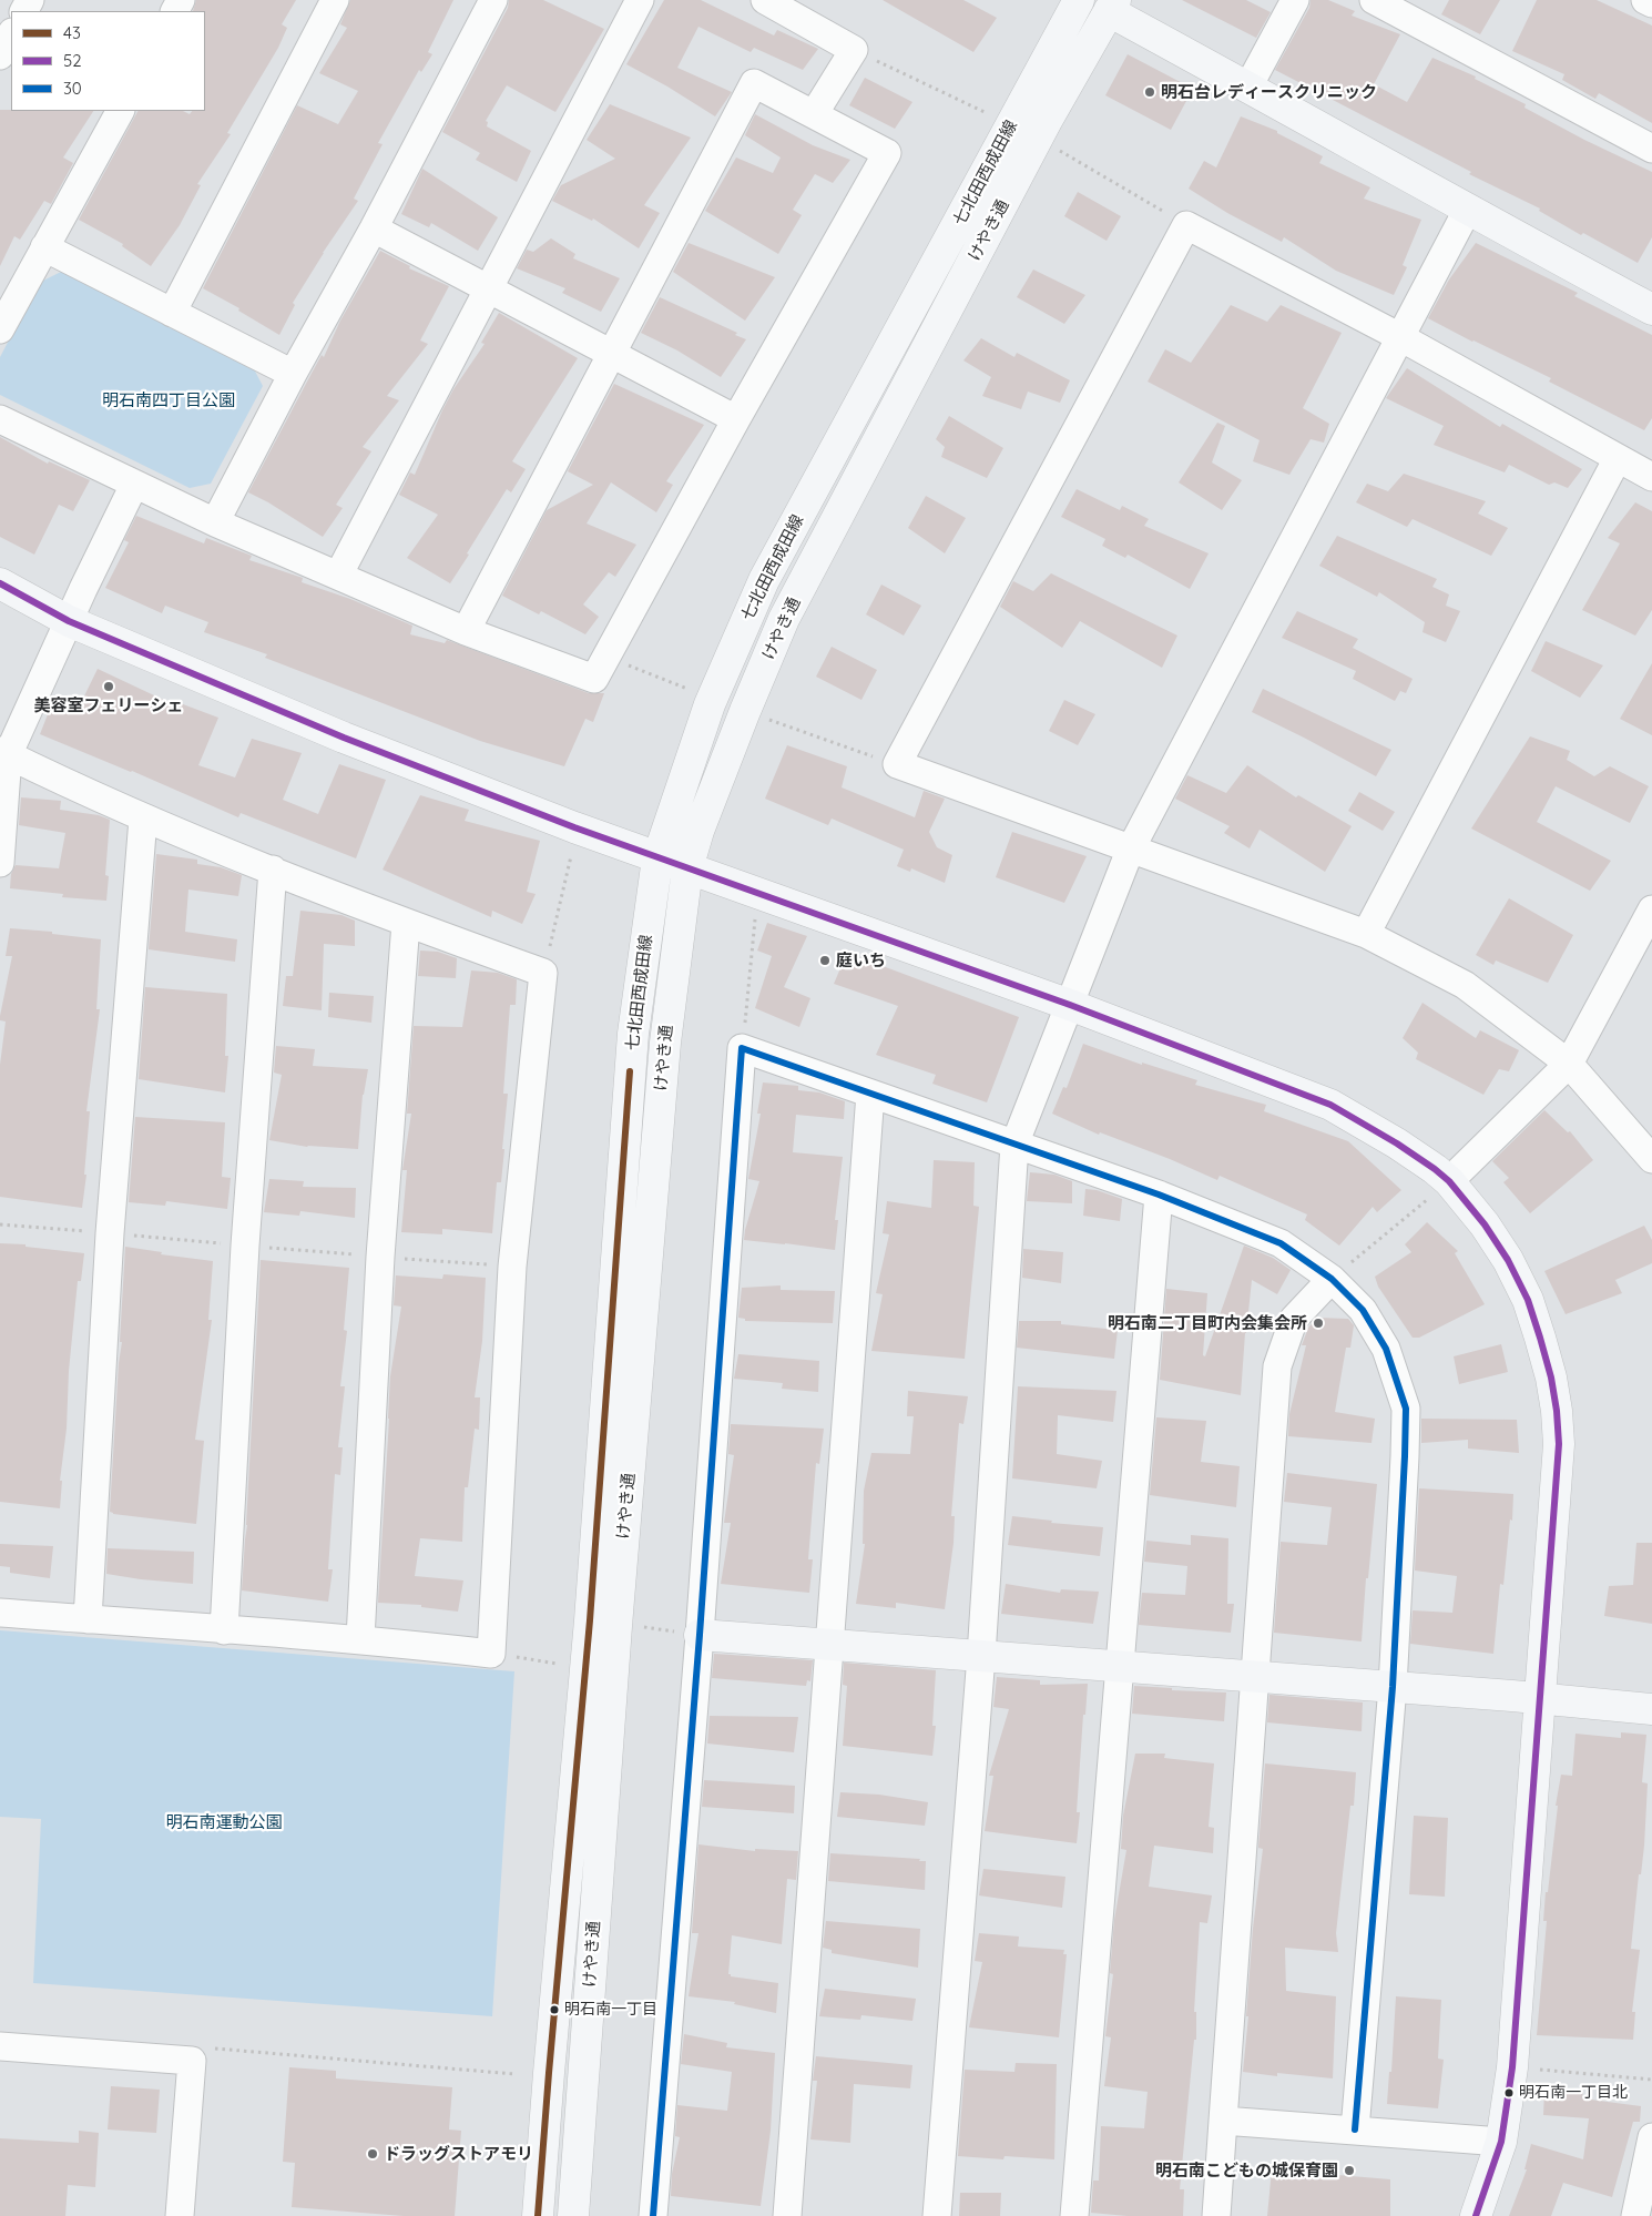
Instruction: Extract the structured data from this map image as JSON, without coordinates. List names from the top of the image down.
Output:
{
  "streets": {
    "street": ["七北田西成田線", "けやき通"]
  },
  "parks": ["明石南四丁目公園", "明石南運動公園"],
  "places": [
    "明石台レディースクリニック",
    "美容室フェリーシェ",
    "庭いち",
    "明石南二丁目町内会集会所",
    "明石南一丁目",
    "明石南一丁目北",
    "ドラッグストアモリ",
    "明石南こどもの城保育園"
  ],
  "lines": ["transit line 52", "transit line 30", "transit line 43"],
  "legend": ["43", "52", "30"]
}
